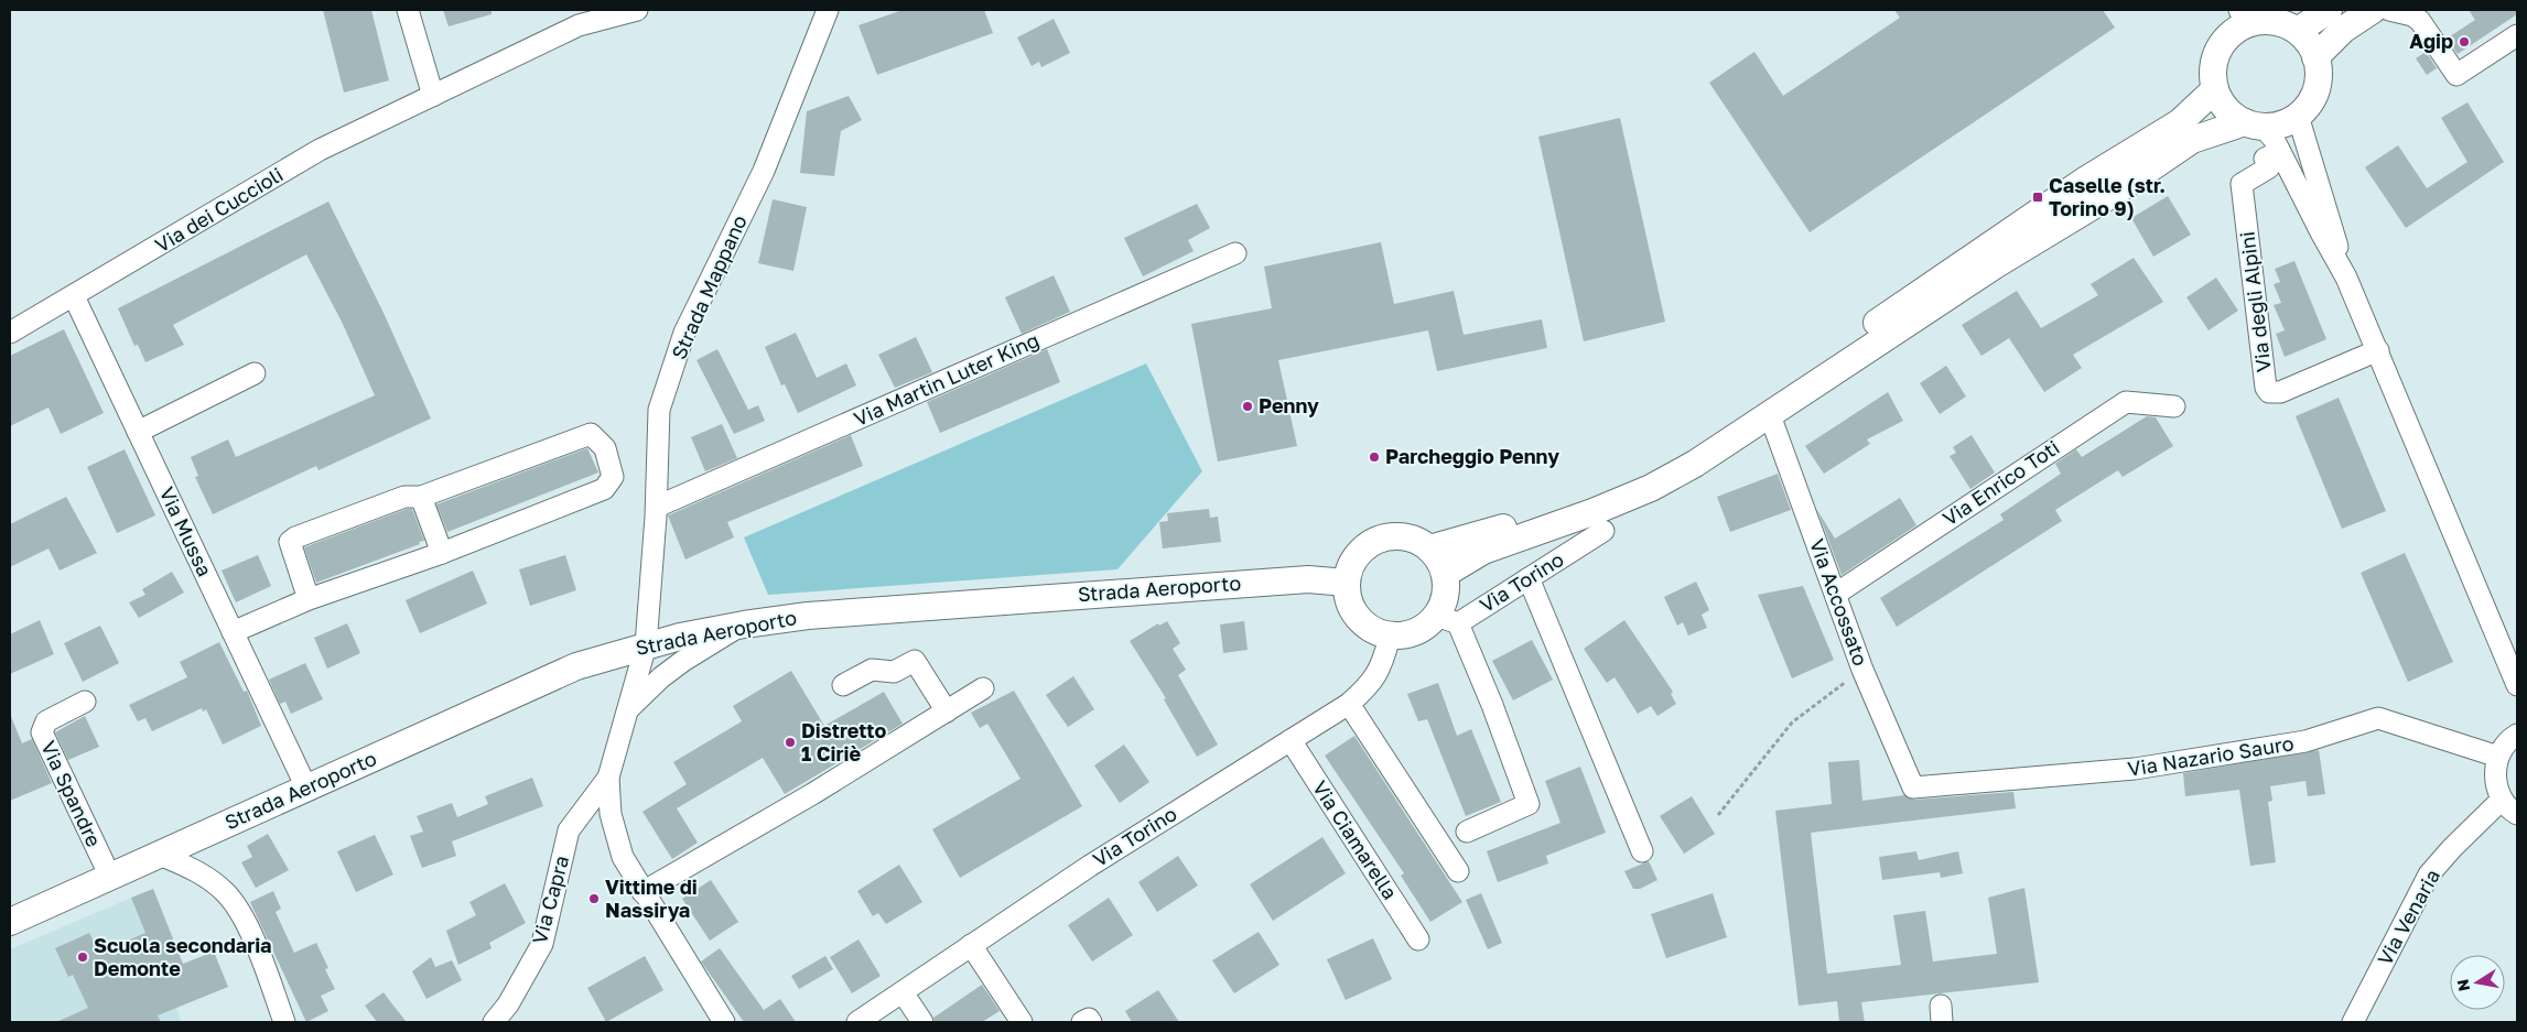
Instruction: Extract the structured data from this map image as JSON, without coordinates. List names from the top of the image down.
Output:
{
  "streets": {
    "main road": ["Strada Aeroporto"],
    "street": [
      "Via dei Cuccioli",
      "Strada Mappano",
      "Via degli Alpini",
      "Via Martin Luter King",
      "Via Enrico Toti",
      "Via Mussa",
      "Via Torino",
      "Via Accossato",
      "Via Nazario Sauro",
      "Via Spandre",
      "Via Ciamarella",
      "Via Capra",
      "Via Venaria"
    ]
  },
  "crossings": [
    ["Via dei Cuccioli", "Via Mussa"],
    ["Strada Mappano", "Via Martin Luter King"],
    ["Strada Mappano", "Strada Aeroporto"],
    ["Strada Mappano", "Via Capra"],
    ["Via Enrico Toti", "Via Accossato"],
    ["Via Mussa", "Strada Aeroporto"],
    ["Via Torino", "Strada Aeroporto"],
    ["Via Torino", "Via Ciamarella"],
    ["Strada Aeroporto", "Via Spandre"],
    ["Via Accossato", "Via Nazario Sauro"]
  ],
  "places": {
    "other": [
      "Agip",
      "Penny",
      "Parcheggio Penny",
      "Distretto 1 Ciriè",
      "Vittime di Nassirya",
      "Scuola secondaria Demonte"
    ],
    "transit": ["Caselle (str. Torino 9)"]
  },
  "north": "left"
}
